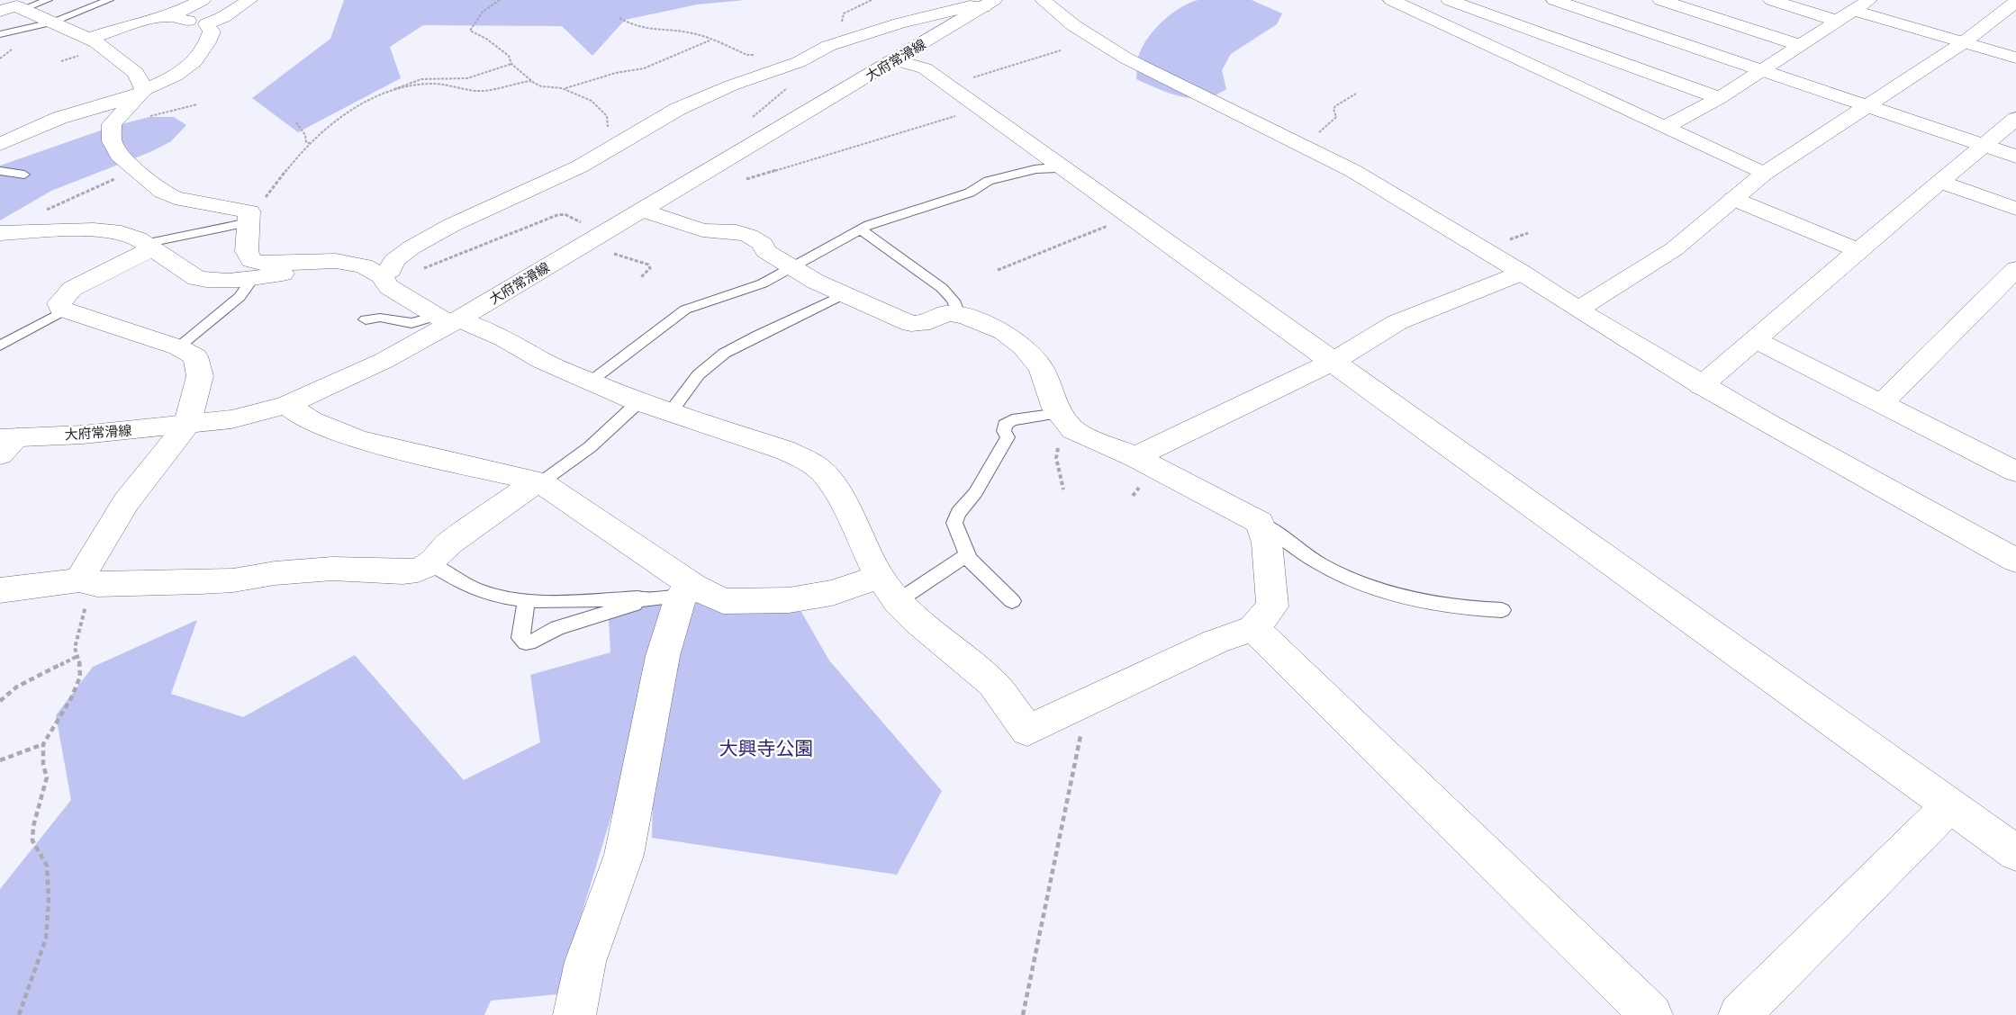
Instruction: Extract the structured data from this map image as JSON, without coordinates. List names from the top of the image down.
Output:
{
  "streets": {
    "street": ["大府常滑線"]
  },
  "parks": ["大興寺公園"]
}
